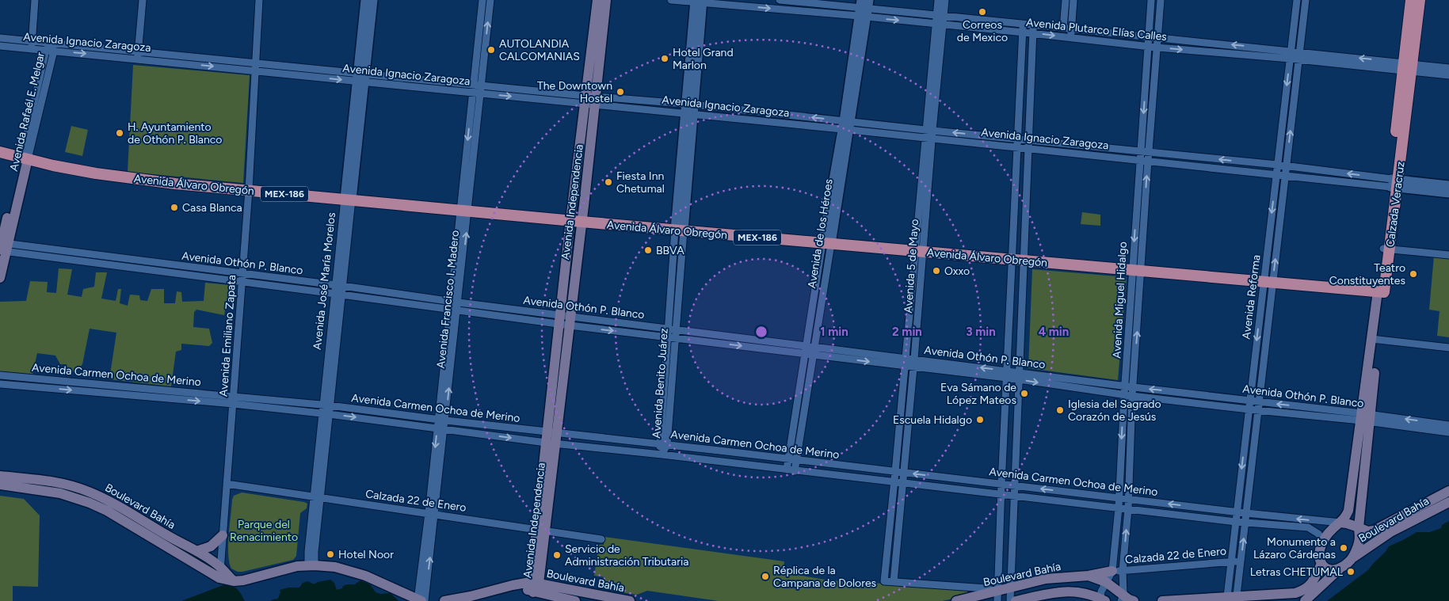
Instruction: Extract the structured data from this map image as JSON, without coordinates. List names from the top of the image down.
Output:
{
  "streets": {
    "main road": [
      "Avenida Rafaél E. Melgar",
      "Avenida Álvaro Obregón",
      "MEX-186",
      "Avenida Independencia",
      "Calzada Veracruz",
      "Boulevard Bahía"
    ],
    "street": [
      "Avenida Plutarco Elías Calles",
      "Avenida Ignacio Zaragoza",
      "Avenida de los Héroes",
      "Avenida Othón P. Blanco",
      "Avenida 5 de Mayo",
      "Avenida José María Morelos",
      "Avenida Reforma",
      "Avenida Francisco I. Madero",
      "Avenida Miguel Hidalgo",
      "Avenida Emiliano Zapata",
      "Avenida Carmen Ochoa de Merino",
      "Avenida Benito Juárez",
      "Calzada 22 de Enero"
    ]
  },
  "crossings": [
    ["Avenida Plutarco Elías Calles", "Calzada Veracruz"],
    ["Avenida Plutarco Elías Calles", "Avenida de los Héroes"],
    ["Avenida Plutarco Elías Calles", "Avenida 5 de Mayo"],
    ["Avenida Plutarco Elías Calles", "Avenida Reforma"],
    ["Avenida Plutarco Elías Calles", "Avenida Miguel Hidalgo"],
    ["Avenida Plutarco Elías Calles", "Avenida Benito Juárez"],
    ["Avenida Ignacio Zaragoza", "Avenida Rafaél E. Melgar"],
    ["Avenida Ignacio Zaragoza", "Avenida Independencia"],
    ["Avenida Ignacio Zaragoza", "Calzada Veracruz"],
    ["Avenida Ignacio Zaragoza", "Avenida de los Héroes"],
    ["Avenida Ignacio Zaragoza", "Avenida 5 de Mayo"],
    ["Avenida Ignacio Zaragoza", "Avenida José María Morelos"],
    ["Avenida Ignacio Zaragoza", "Avenida Reforma"],
    ["Avenida Ignacio Zaragoza", "Avenida Francisco I. Madero"],
    ["Avenida Ignacio Zaragoza", "Avenida Miguel Hidalgo"],
    ["Avenida Ignacio Zaragoza", "Avenida Emiliano Zapata"],
    ["Avenida Ignacio Zaragoza", "Avenida Benito Juárez"],
    ["Avenida Rafaél E. Melgar", "Avenida Álvaro Obregón"],
    ["Avenida Rafaél E. Melgar", "Avenida Othón P. Blanco"],
    ["Avenida Álvaro Obregón", "Avenida Independencia"],
    ["Avenida Álvaro Obregón", "Calzada Veracruz"],
    ["Avenida Álvaro Obregón", "Avenida de los Héroes"],
    ["Avenida Álvaro Obregón", "Avenida 5 de Mayo"],
    ["Avenida Álvaro Obregón", "Avenida José María Morelos"],
    ["Avenida Álvaro Obregón", "Avenida Reforma"],
    ["Avenida Álvaro Obregón", "Avenida Francisco I. Madero"],
    ["Avenida Álvaro Obregón", "Avenida Miguel Hidalgo"],
    ["Avenida Álvaro Obregón", "Avenida Emiliano Zapata"],
    ["Avenida Álvaro Obregón", "Avenida Benito Juárez"],
    ["Avenida Independencia", "Avenida Othón P. Blanco"],
    ["Avenida Independencia", "Avenida Carmen Ochoa de Merino"],
    ["Avenida Independencia", "Calzada 22 de Enero"],
    ["Avenida Independencia", "Boulevard Bahía"],
    ["Calzada Veracruz", "Avenida Othón P. Blanco"],
    ["Calzada Veracruz", "Avenida Carmen Ochoa de Merino"],
    ["Calzada Veracruz", "Boulevard Bahía"],
    ["Avenida de los Héroes", "Avenida Othón P. Blanco"],
    ["Avenida de los Héroes", "Avenida Carmen Ochoa de Merino"],
    ["Avenida Othón P. Blanco", "Avenida 5 de Mayo"],
    ["Avenida Othón P. Blanco", "Avenida José María Morelos"],
    ["Avenida Othón P. Blanco", "Avenida Reforma"],
    ["Avenida Othón P. Blanco", "Avenida Francisco I. Madero"],
    ["Avenida Othón P. Blanco", "Avenida Miguel Hidalgo"],
    ["Avenida Othón P. Blanco", "Avenida Emiliano Zapata"],
    ["Avenida Othón P. Blanco", "Avenida Benito Juárez"],
    ["Avenida 5 de Mayo", "Avenida Carmen Ochoa de Merino"],
    ["Avenida José María Morelos", "Avenida Carmen Ochoa de Merino"],
    ["Avenida José María Morelos", "Calzada 22 de Enero"],
    ["Avenida José María Morelos", "Boulevard Bahía"],
    ["Avenida Reforma", "Avenida Carmen Ochoa de Merino"],
    ["Avenida Reforma", "Calzada 22 de Enero"],
    ["Avenida Francisco I. Madero", "Avenida Carmen Ochoa de Merino"],
    ["Avenida Francisco I. Madero", "Calzada 22 de Enero"],
    ["Avenida Francisco I. Madero", "Boulevard Bahía"],
    ["Avenida Miguel Hidalgo", "Avenida Carmen Ochoa de Merino"],
    ["Avenida Miguel Hidalgo", "Calzada 22 de Enero"],
    ["Avenida Miguel Hidalgo", "Boulevard Bahía"],
    ["Avenida Emiliano Zapata", "Avenida Carmen Ochoa de Merino"],
    ["Avenida Emiliano Zapata", "Calzada 22 de Enero"],
    ["Avenida Emiliano Zapata", "Boulevard Bahía"],
    ["Avenida Carmen Ochoa de Merino", "Avenida Benito Juárez"],
    ["Avenida Carmen Ochoa de Merino", "Boulevard Bahía"]
  ],
  "parks": ["Parque del Renacimiento"],
  "places": [
    "Correos de Mexico",
    "AUTOLANDIA CALCOMANIAS",
    "Hotel Grand Marlon",
    "The Downtown Hostel",
    "H. Ayuntamiento de Othón P. Blanco",
    "Fiesta Inn Chetumal",
    "Casa Blanca",
    "BBVA",
    "Oxxo",
    "Teatro Constituyentes",
    "Eva Sámano de López Mateos",
    "Iglesia del Sagrado Corazón de Jesús",
    "Escuela Hidalgo",
    "Monumento a Lázaro Cárdenas",
    "Hotel Noor",
    "Servicio de Administración Tributaria",
    "Letras CHETUMAL",
    "Réplica de la Campana de Dolores"
  ],
  "rings": [
    "1 min",
    "2 min",
    "3 min",
    "4 min"
  ]
}
